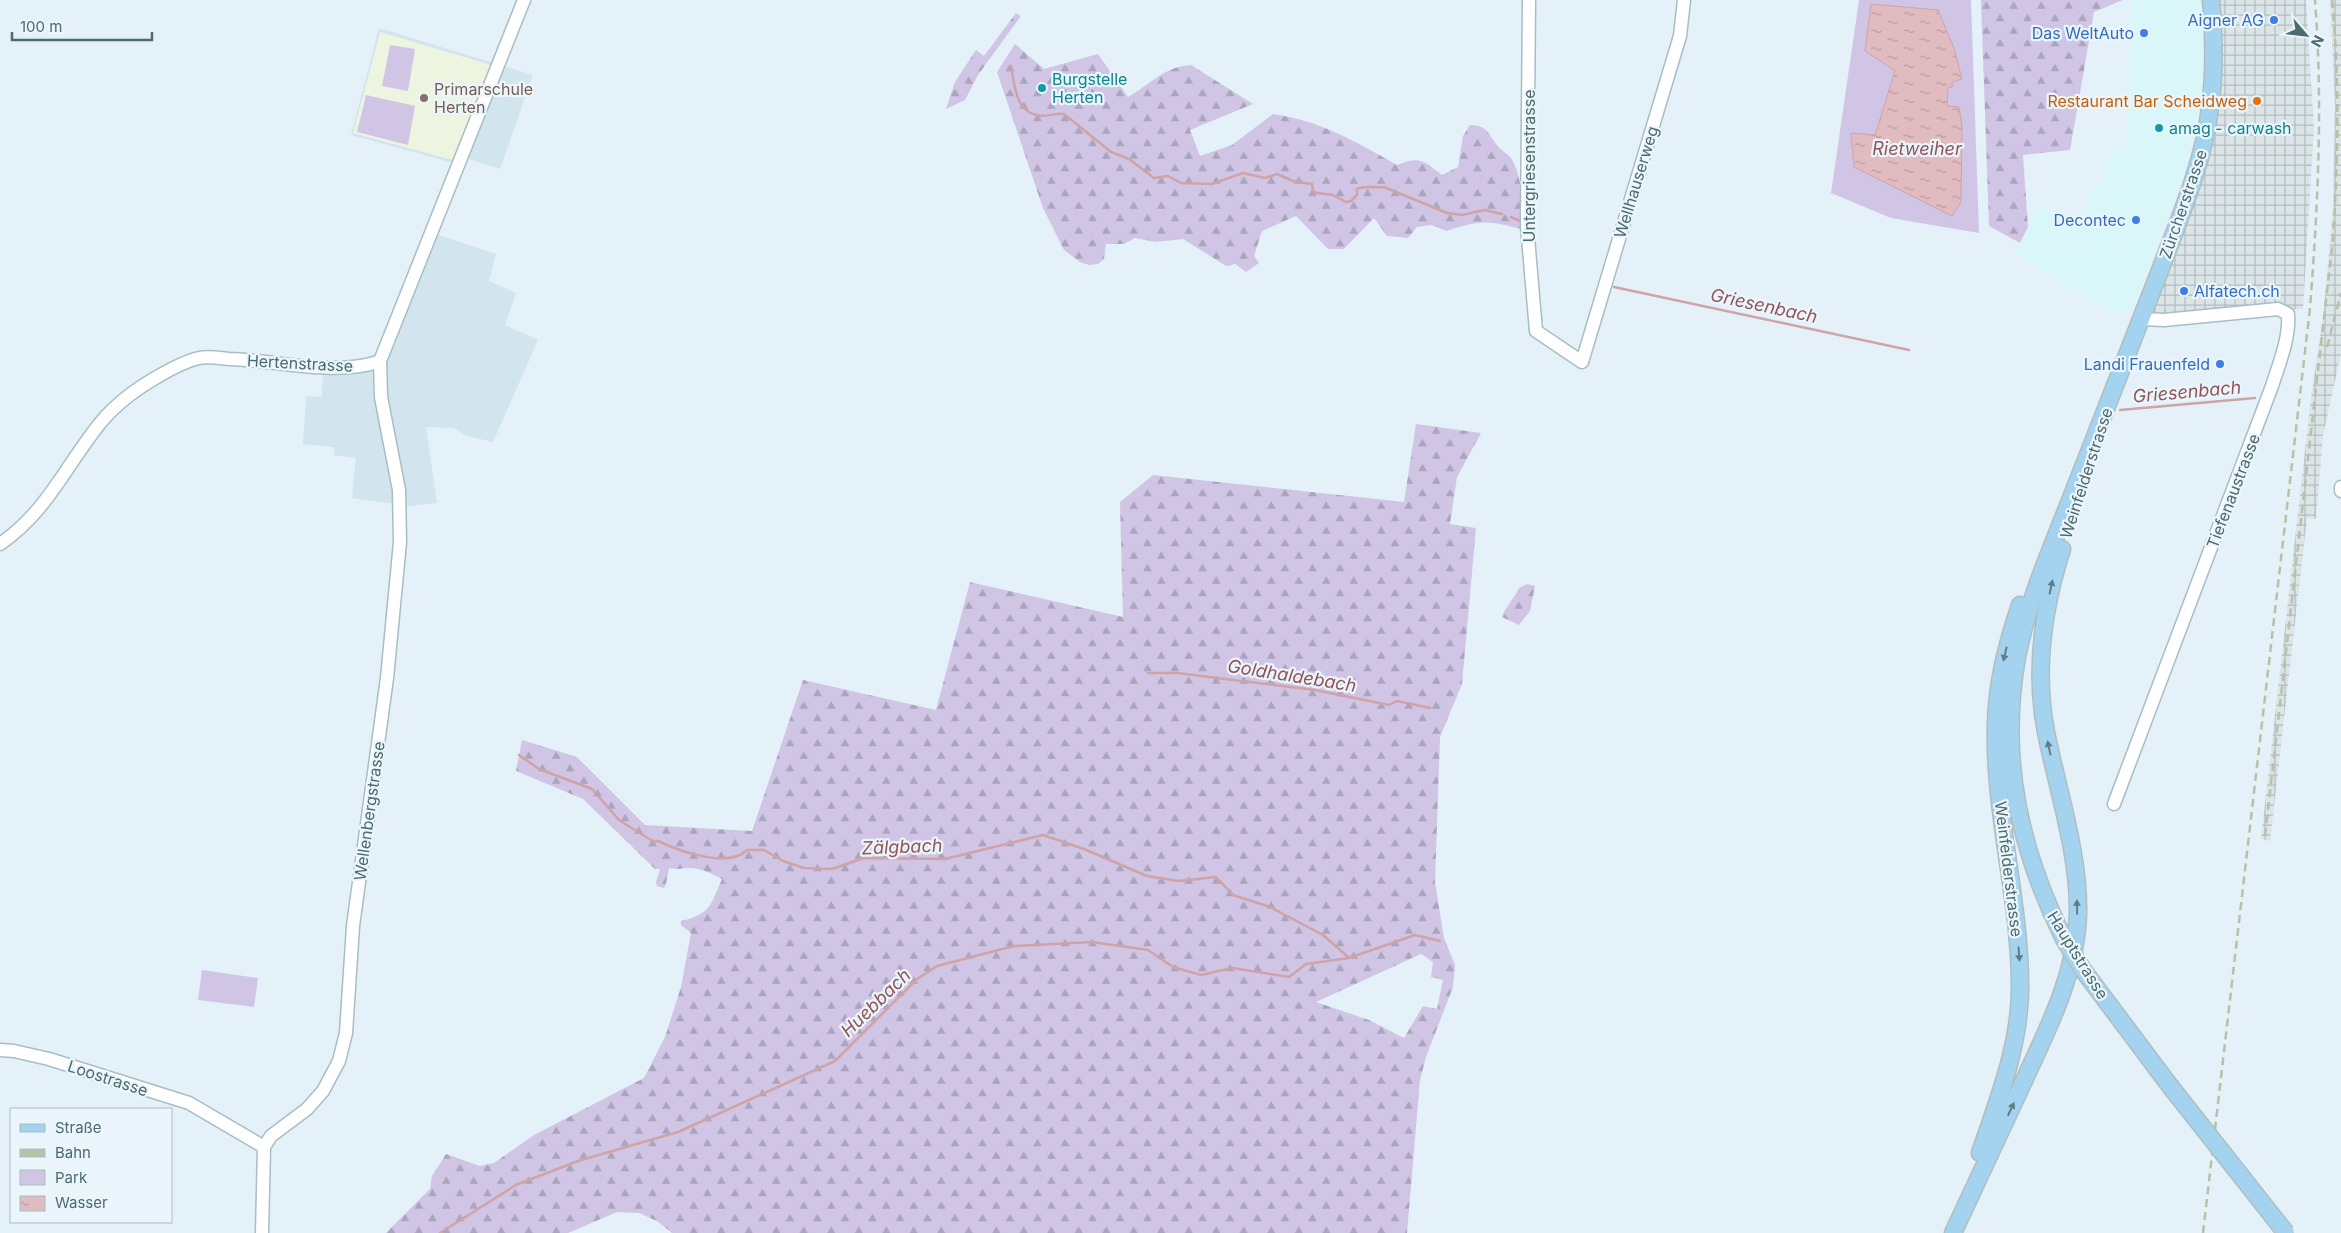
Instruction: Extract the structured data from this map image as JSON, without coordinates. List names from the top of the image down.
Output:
{
  "streets": {
    "main road": ["Zürcherstrasse", "Weinfelderstrasse", "Hauptstrasse"],
    "street": [
      "Untergriesenstrasse",
      "Wellhauserweg",
      "Hertenstrasse",
      "Tiefenaustrasse",
      "Wellenbergstrasse",
      "Loostrasse"
    ]
  },
  "crossings": [
    ["Untergriesenstrasse", "Wellhauserweg"],
    ["Zürcherstrasse", "Weinfelderstrasse"],
    ["Zürcherstrasse", "Tiefenaustrasse"],
    ["Zürcherstrasse", "Hauptstrasse"],
    ["Hertenstrasse", "Wellenbergstrasse"],
    ["Weinfelderstrasse", "Hauptstrasse"],
    ["Wellenbergstrasse", "Loostrasse"]
  ],
  "water": [
    "Rietweiher",
    "Griesenbach",
    "Goldhaldebach",
    "Zälgbach",
    "Huebbach"
  ],
  "places": [
    "Aigner AG",
    "Das WeltAuto",
    "Burgstelle Herten",
    "Primarschule Herten",
    "Restaurant Bar Scheidweg",
    "amag - carwash",
    "Decontec",
    "Alfatech.ch",
    "Landi Frauenfeld"
  ],
  "legend": [
    "Straße",
    "Bahn",
    "Park",
    "Wasser"
  ],
  "scale_bar": "100 m",
  "north": "bottom right"
}
